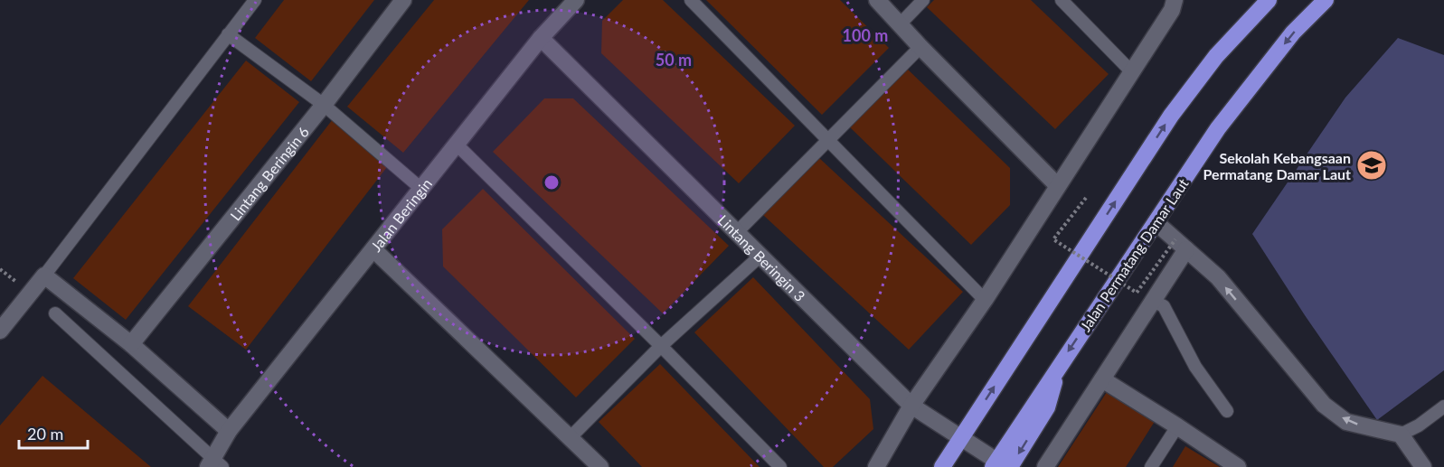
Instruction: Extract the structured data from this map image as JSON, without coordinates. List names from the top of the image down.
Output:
{
  "streets": {
    "highway": ["Jalan Permatang Damar Laut"],
    "street": ["Lintang Beringin 6", "Jalan Beringin", "Lintang Beringin 3"]
  },
  "crossings": [
    ["Jalan Beringin", "Lintang Beringin 3"],
    ["Jalan Permatang Damar Laut", "Lintang Beringin 3"]
  ],
  "places": {
    "school or university": ["Sekolah Kebangsaan Permatang Damar Laut"]
  },
  "scale_bar": "20 m",
  "rings": ["100 m", "50 m"]
}
